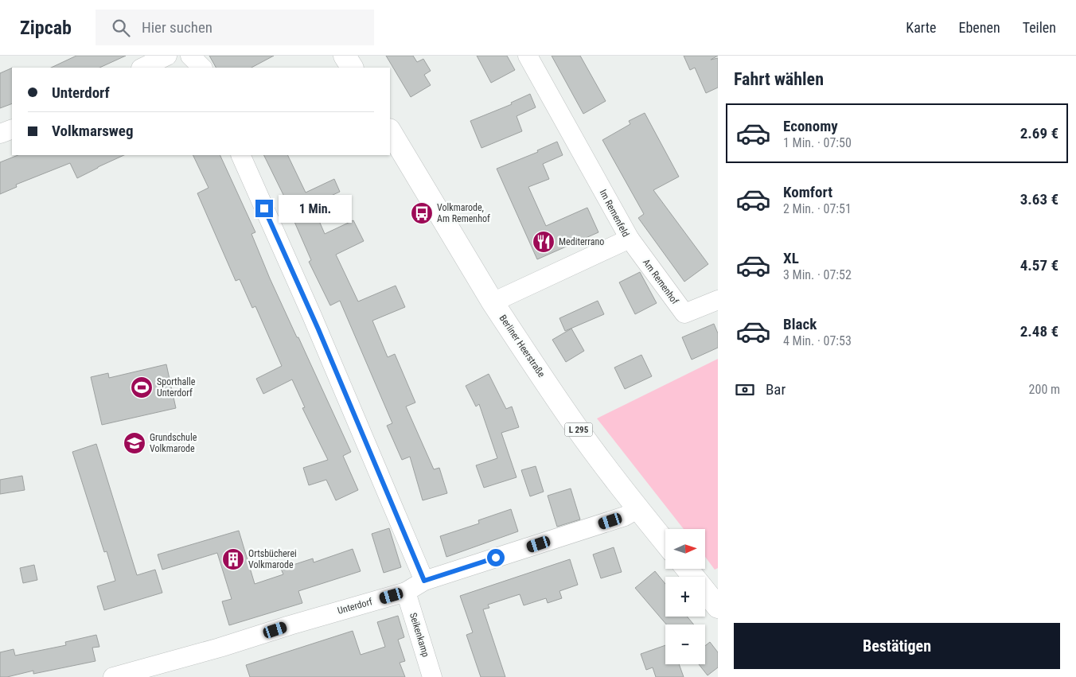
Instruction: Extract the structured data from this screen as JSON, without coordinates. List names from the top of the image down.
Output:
{
  "streets": {
    "main road": ["Berliner Heerstraße", "L 295"],
    "street": [
      "Im Remenfeld",
      "Am Remenhof",
      "Unterdorf",
      "Seikenkamp"
    ]
  },
  "crossings": [
    ["Im Remenfeld", "Am Remenhof"],
    ["Im Remenfeld", "Berliner Heerstraße"],
    ["Berliner Heerstraße", "Unterdorf"],
    ["Unterdorf", "Seikenkamp"]
  ],
  "places": {
    "bus stop": ["Volkmarode, Am Remenhof"],
    "restaurant": ["Mediterrano"],
    "sports": ["Sporthalle Unterdorf"],
    "school or university": ["Grundschule Volkmarode"],
    "building": ["Ortsbücherei Volkmarode"]
  },
  "north": "right",
  "page": {
    "header": "Zipcab",
    "search": "Hier suchen",
    "nav": ["Karte", "Ebenen", "Teilen"],
    "heading": "Fahrt wählen",
    "banner": ["Unterdorf", "Volkmarsweg"],
    "list": [
      {
        "name": "Economy",
        "note": "1 Min. · 07:50",
        "value": "2.69 €"
      },
      {
        "name": "Komfort",
        "note": "2 Min. · 07:51",
        "value": "3.63 €"
      },
      {
        "name": "XL",
        "note": "3 Min. · 07:52",
        "value": "4.57 €"
      },
      {
        "name": "Black",
        "note": "4 Min. · 07:53",
        "value": "2.48 €"
      }
    ],
    "bubble": "1 Min.",
    "pay": ["Bar", "200 m"],
    "map_buttons": ["+", "−"],
    "buttons": "Bestätigen"
  }
}
